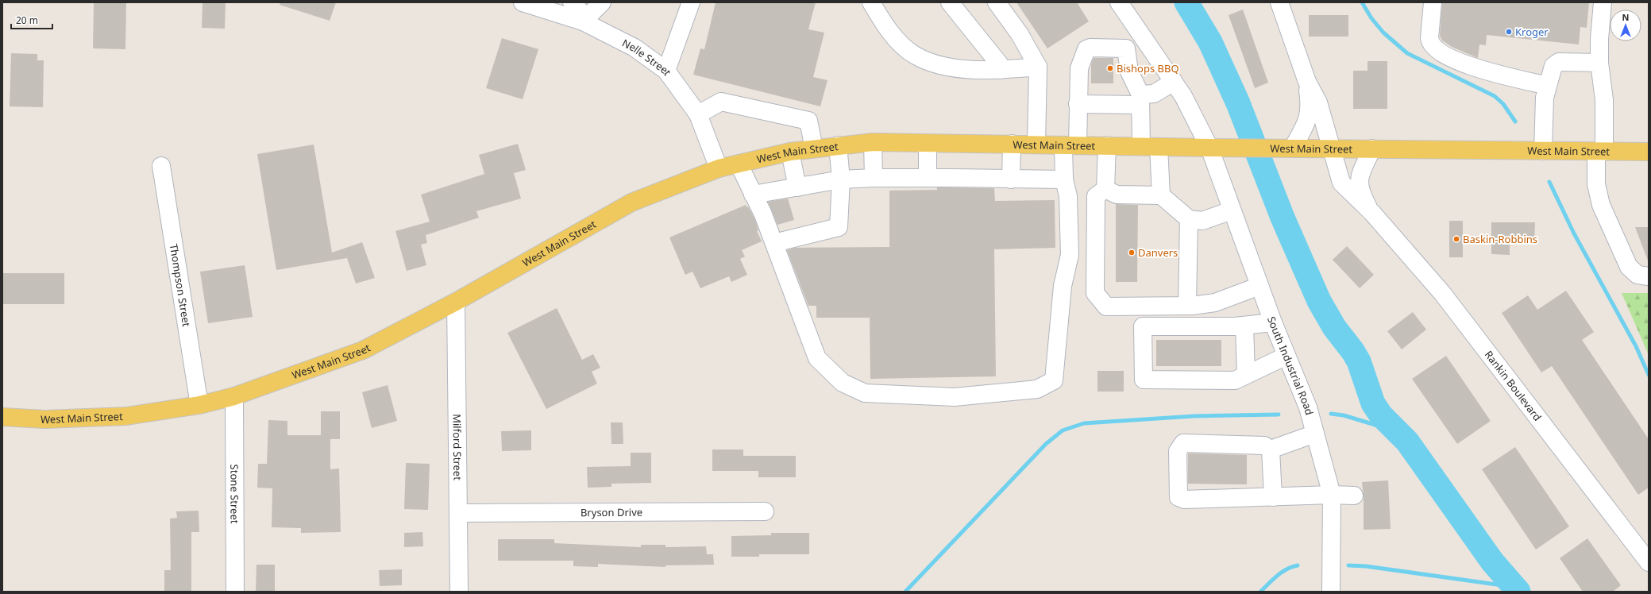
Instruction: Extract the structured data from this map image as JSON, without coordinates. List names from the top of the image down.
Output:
{
  "streets": {
    "main road": ["West Main Street"],
    "street": [
      "Nelle Street",
      "Thompson Street",
      "South Industrial Road",
      "Rankin Boulevard",
      "Milford Street",
      "Stone Street",
      "Bryson Drive"
    ]
  },
  "crossings": [
    ["Nelle Street", "West Main Street"],
    ["West Main Street", "Thompson Street"],
    ["West Main Street", "South Industrial Road"],
    ["West Main Street", "Rankin Boulevard"],
    ["West Main Street", "Milford Street"],
    ["West Main Street", "Stone Street"],
    ["Milford Street", "Bryson Drive"]
  ],
  "places": [
    "Kroger",
    "Bishops BBQ",
    "Baskin-Robbins",
    "Danvers"
  ],
  "scale_bar": "20 m",
  "north": "top"
}
